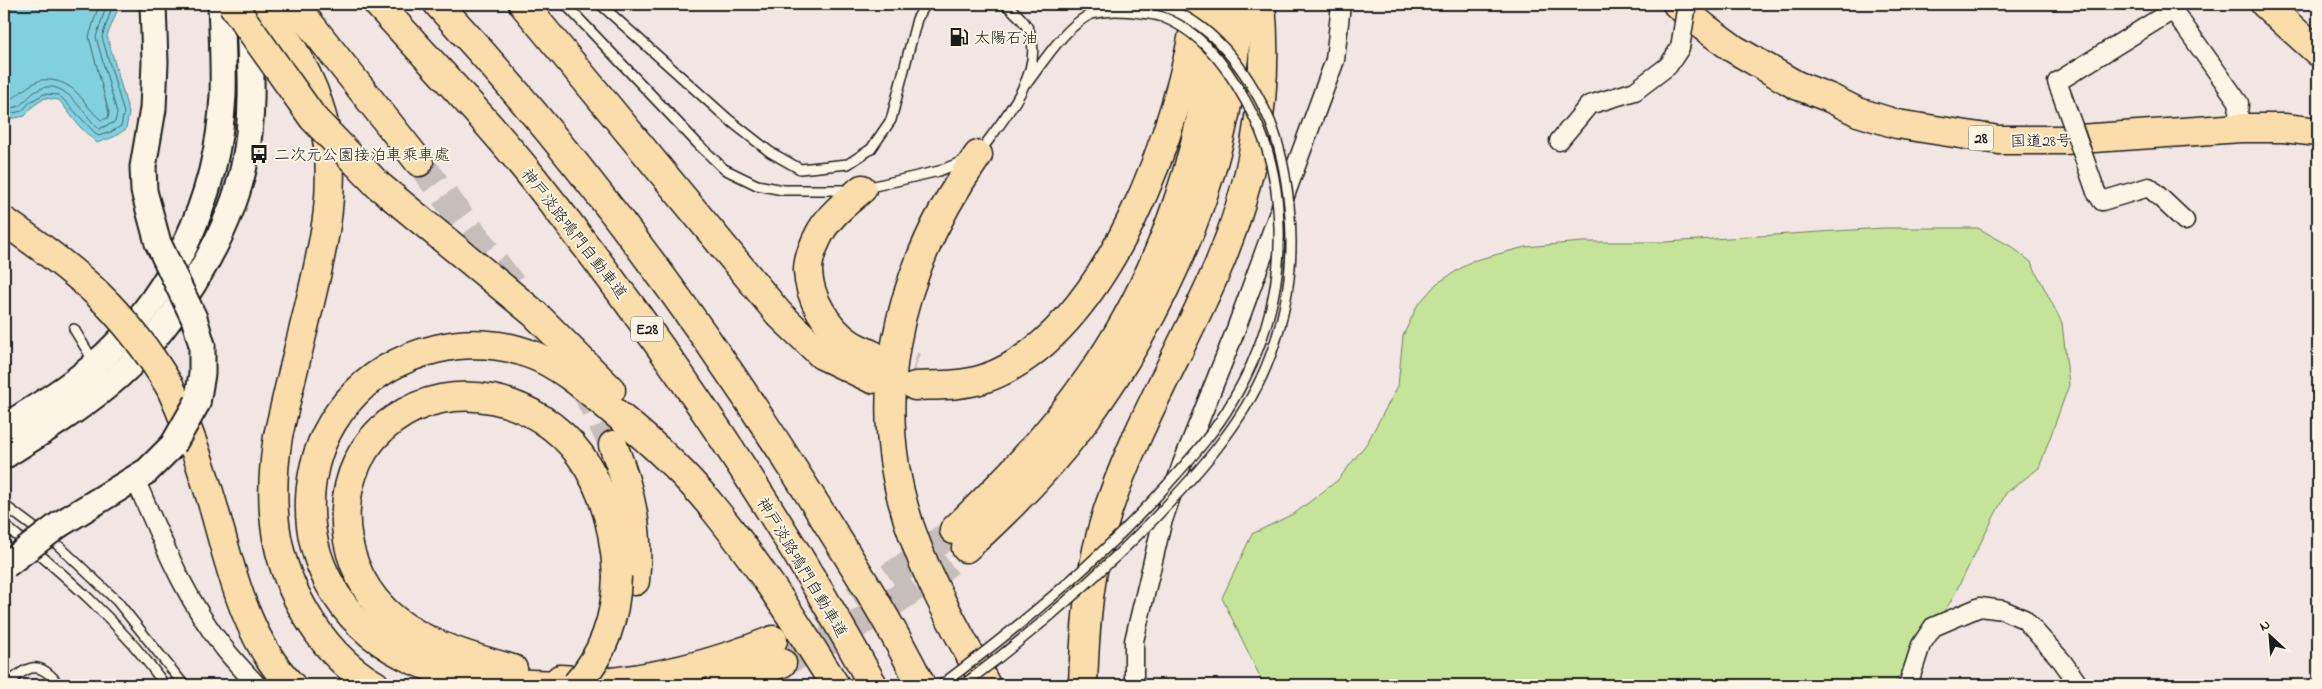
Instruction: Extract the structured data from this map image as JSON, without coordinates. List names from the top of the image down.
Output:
{
  "streets": {
    "highway": [
      "28",
      "国道28号",
      "神戸淡路鳴門自動車道",
      "E28"
    ]
  },
  "places": {
    "fuel station": ["太陽石油"],
    "bus stop": ["二次元公園接泊車乘車處"]
  },
  "north": "top left"
}
